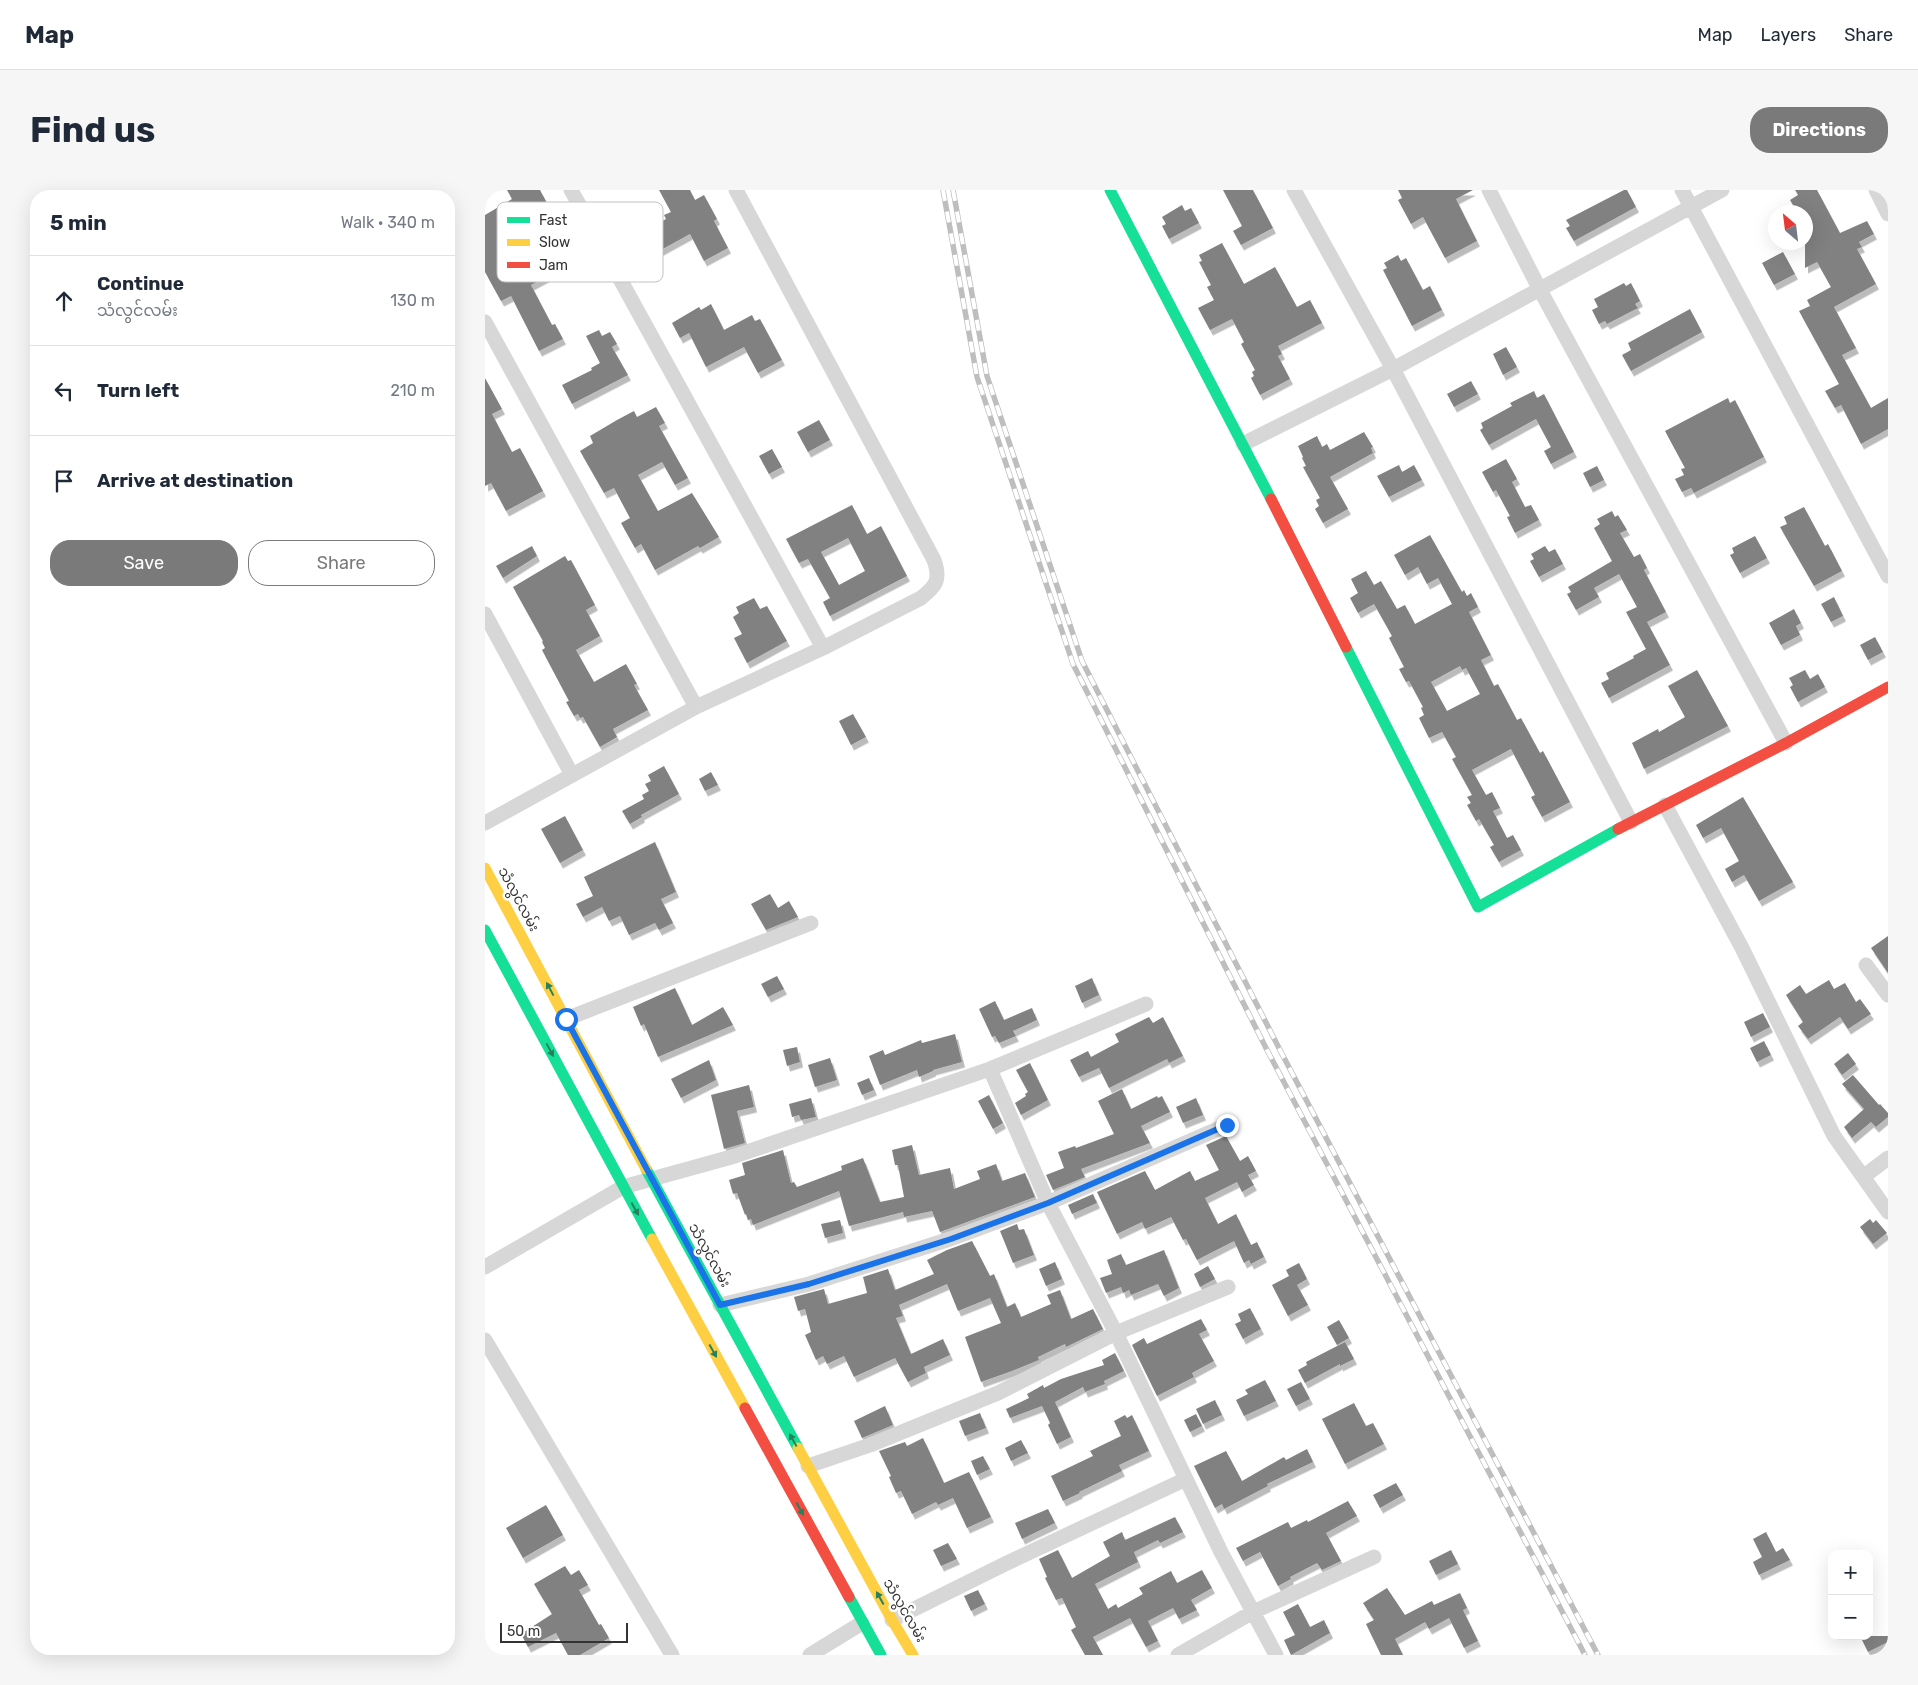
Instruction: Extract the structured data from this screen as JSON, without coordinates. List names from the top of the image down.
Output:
{
  "streets": {
    "main road": ["သံလွင်လမ်း"]
  },
  "legend": ["Fast", "Slow", "Jam"],
  "scale_bar": "50 m",
  "north": "top left",
  "page": {
    "header": "Map",
    "nav": ["Map", "Layers", "Share"],
    "buttons": [
      "Directions",
      ["Save", "Share"]
    ],
    "title": "Find us",
    "heading": ["5 min", "Walk · 340 m"],
    "list": [
      ["Continue", "သံလွင်လမ်း", "130 m"],
      ["Turn left", "210 m"],
      "Arrive at destination"
    ],
    "map_buttons": ["+", "−"],
    "scale": "50 m"
  }
}
